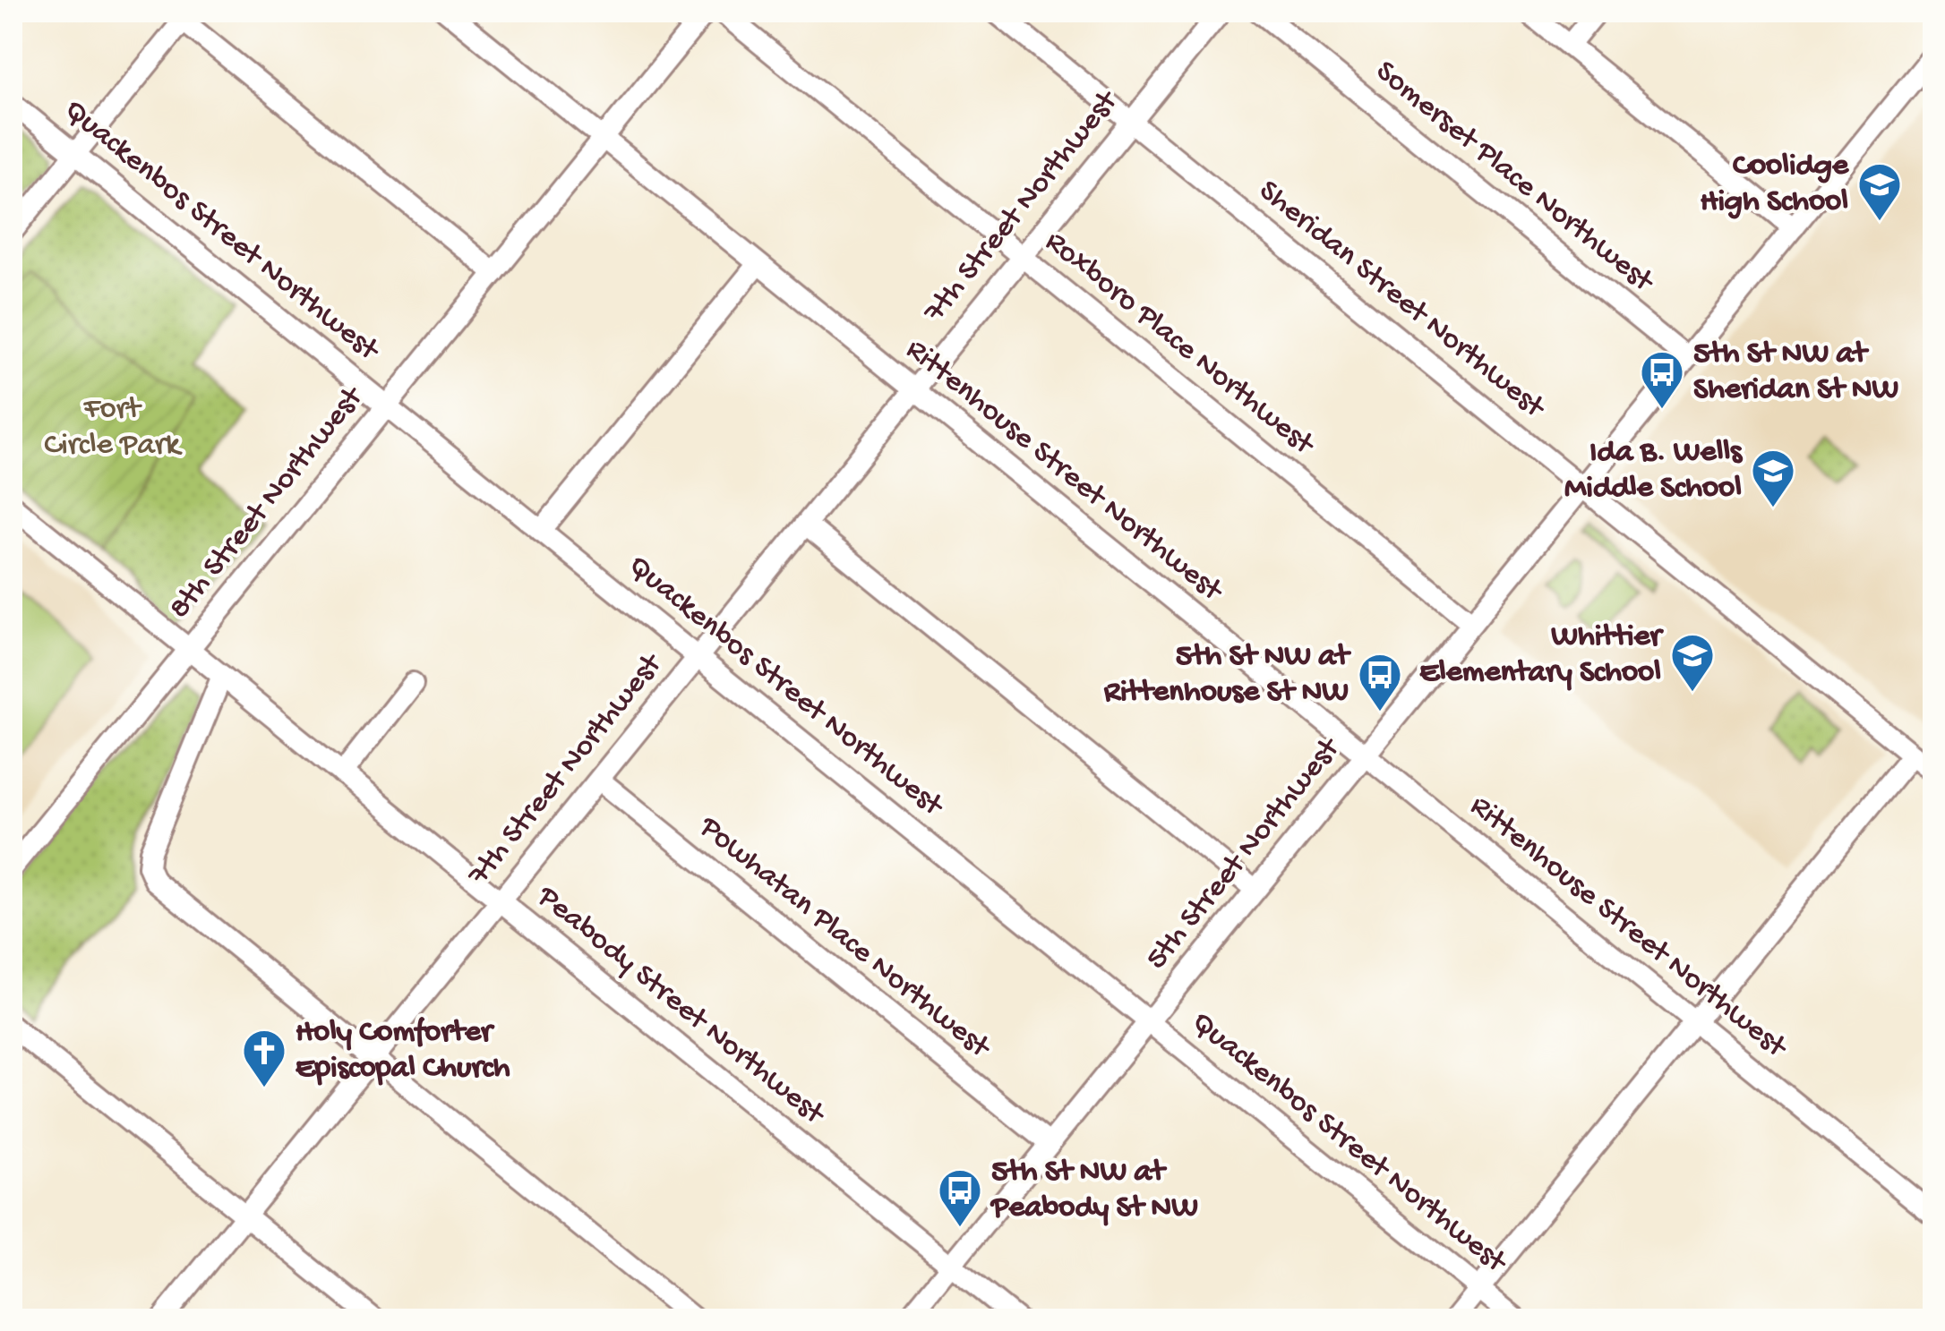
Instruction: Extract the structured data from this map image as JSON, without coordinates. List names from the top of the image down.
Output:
{
  "streets": {
    "street": [
      "Somerset Place Northwest",
      "7th Street Northwest",
      "Quackenbos Street Northwest",
      "Sheridan Street Northwest",
      "Roxboro Place Northwest",
      "Rittenhouse Street Northwest",
      "8th Street Northwest",
      "5th Street Northwest",
      "Powhatan Place Northwest",
      "Peabody Street Northwest"
    ]
  },
  "crossings": [
    ["Somerset Place Northwest", "5th Street Northwest"],
    ["7th Street Northwest", "Quackenbos Street Northwest"],
    ["7th Street Northwest", "Sheridan Street Northwest"],
    ["7th Street Northwest", "Roxboro Place Northwest"],
    ["7th Street Northwest", "Rittenhouse Street Northwest"],
    ["7th Street Northwest", "Powhatan Place Northwest"],
    ["7th Street Northwest", "Peabody Street Northwest"],
    ["Quackenbos Street Northwest", "8th Street Northwest"],
    ["Quackenbos Street Northwest", "5th Street Northwest"],
    ["Sheridan Street Northwest", "5th Street Northwest"],
    ["Roxboro Place Northwest", "5th Street Northwest"],
    ["Rittenhouse Street Northwest", "8th Street Northwest"],
    ["Rittenhouse Street Northwest", "5th Street Northwest"],
    ["8th Street Northwest", "Peabody Street Northwest"],
    ["5th Street Northwest", "Powhatan Place Northwest"],
    ["5th Street Northwest", "Peabody Street Northwest"]
  ],
  "parks": ["Fort Circle Park"],
  "places": {
    "school or university": ["Coolidge High School", "Ida B. Wells Middle School", "Whittier Elementary School"],
    "bus stop": ["5th St NW at Sheridan St NW", "5th St NW at Rittenhouse St NW", "5th St NW at Peabody St NW"],
    "church": ["Holy Comforter Episcopal Church"]
  }
}
